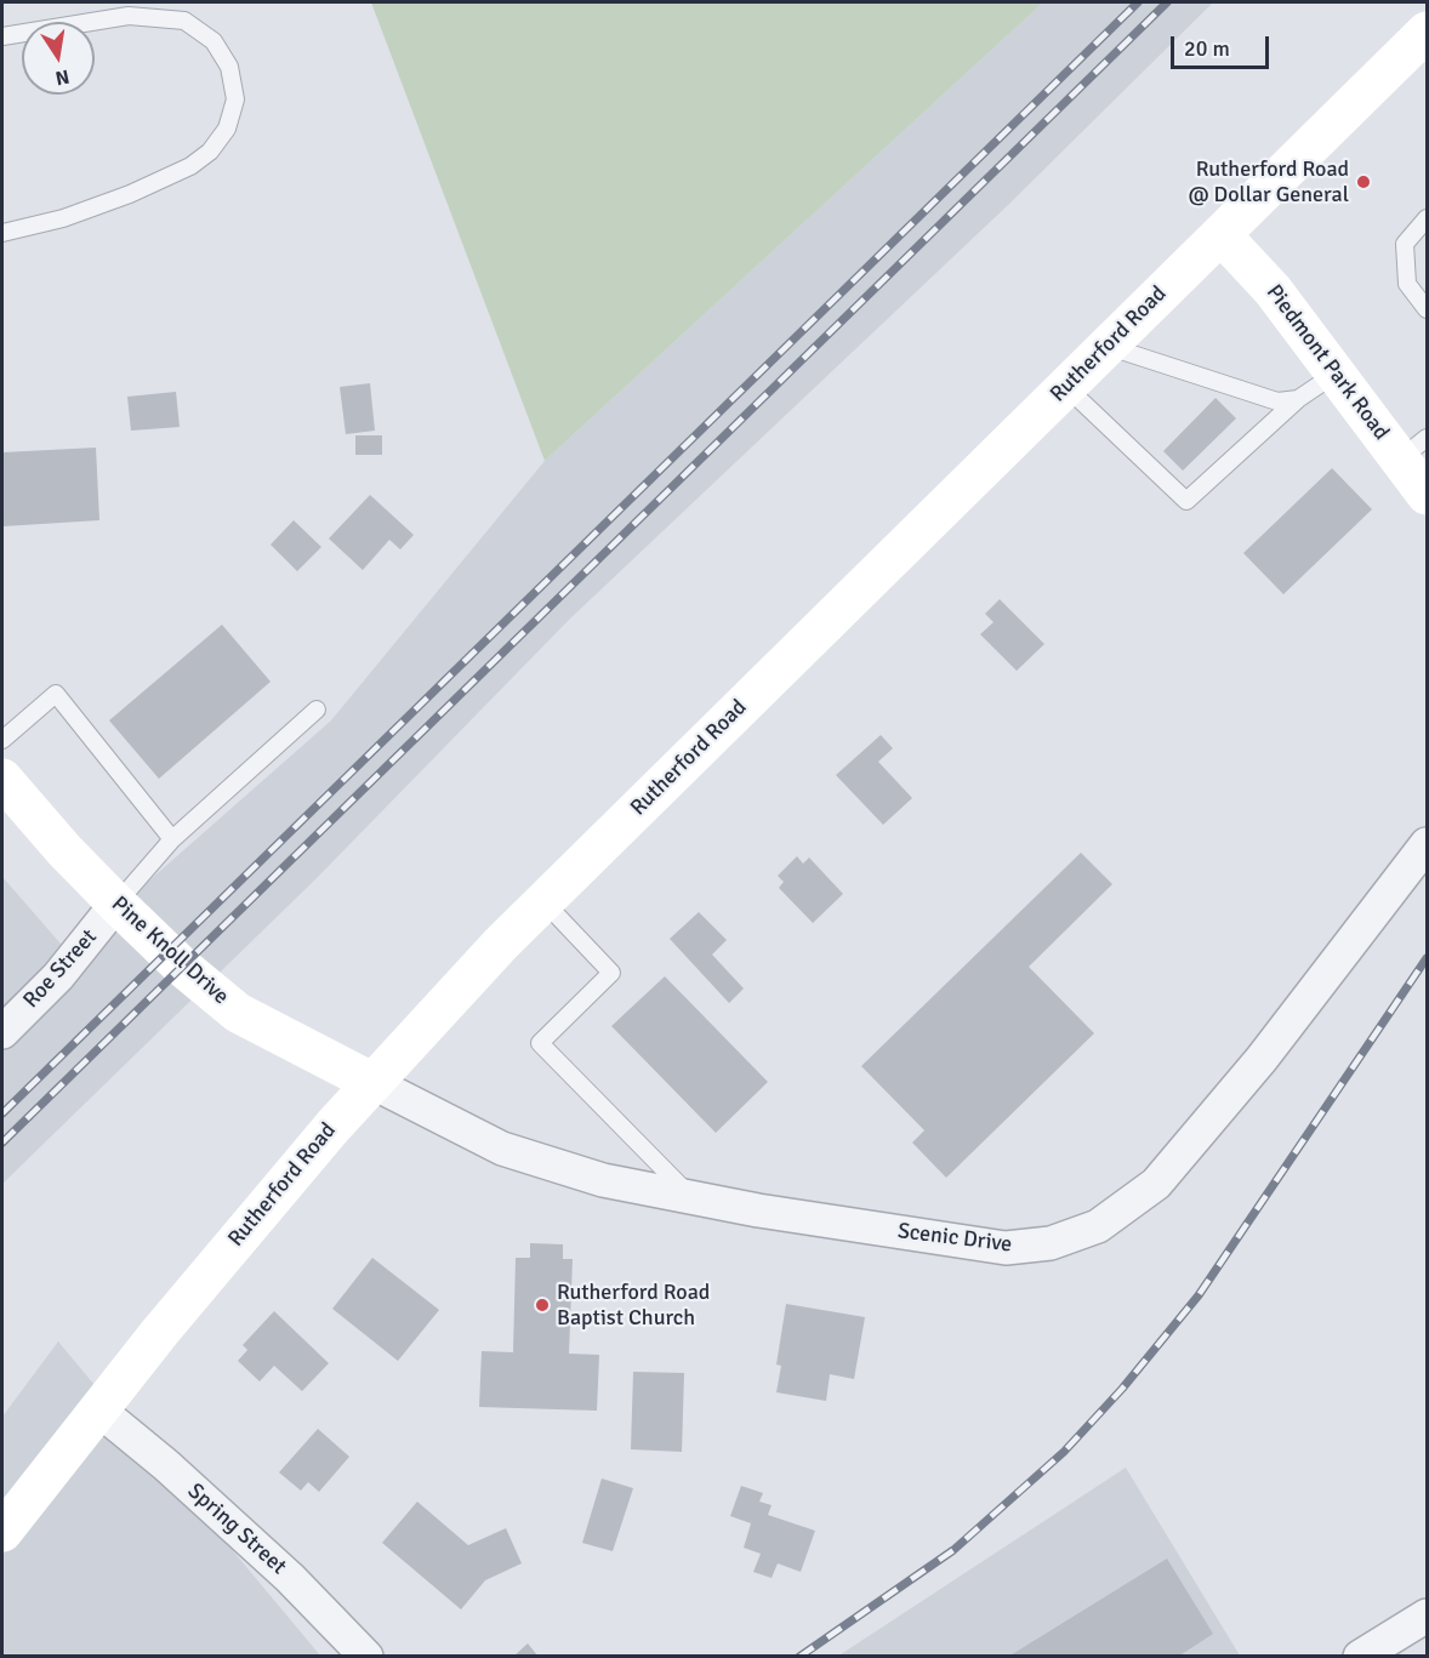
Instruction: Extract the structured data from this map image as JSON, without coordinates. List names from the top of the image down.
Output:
{
  "streets": {
    "street": [
      "Rutherford Road",
      "Piedmont Park Road",
      "Pine Knoll Drive",
      "Roe Street",
      "Scenic Drive",
      "Spring Street"
    ]
  },
  "crossings": [
    ["Rutherford Road", "Piedmont Park Road"],
    ["Rutherford Road", "Pine Knoll Drive"],
    ["Rutherford Road", "Scenic Drive"],
    ["Rutherford Road", "Spring Street"],
    ["Pine Knoll Drive", "Roe Street"],
    ["Pine Knoll Drive", "Scenic Drive"]
  ],
  "places": ["Rutherford Road @ Dollar General", "Rutherford Road Baptist Church"],
  "scale_bar": "20 m",
  "north": "bottom"
}
